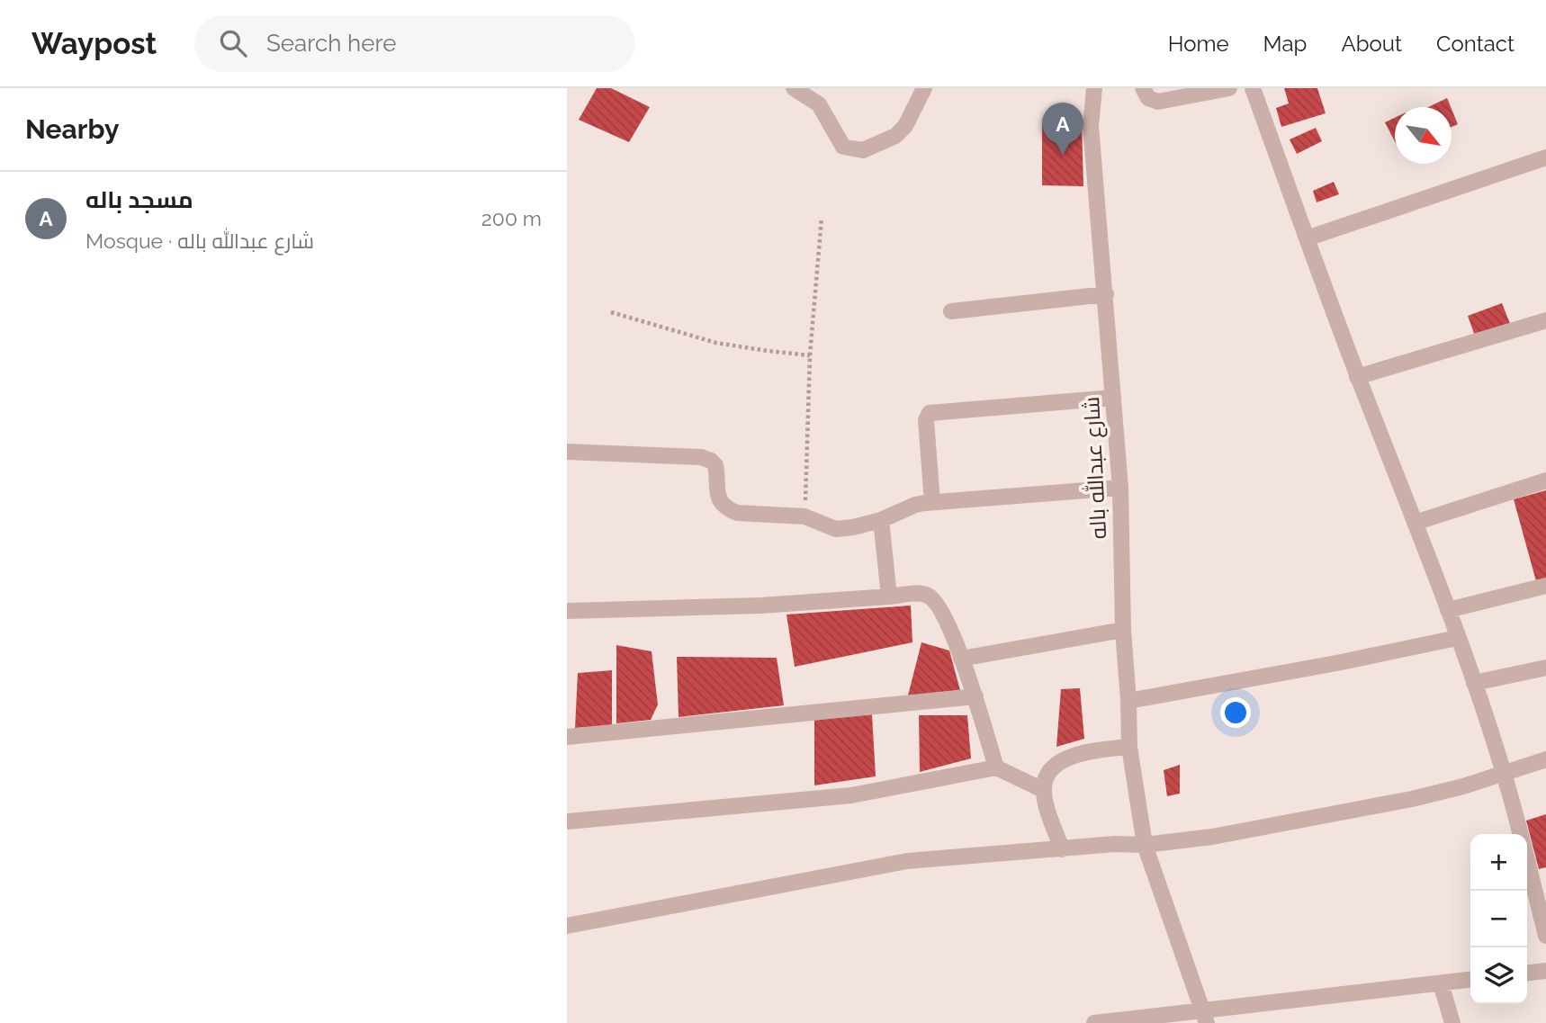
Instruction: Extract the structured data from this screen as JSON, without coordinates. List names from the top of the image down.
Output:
{
  "streets": {
    "street": ["شارع عبدالله باله"]
  },
  "north": "bottom right",
  "page": {
    "header": "Waypost",
    "search": "Search here",
    "nav": [
      "Home",
      "Map",
      "About",
      "Contact"
    ],
    "heading": "Nearby",
    "pins": "A",
    "list": [
      {
        "mark": "A",
        "name": "مسجد باله",
        "note": "Mosque · شارع عبدالله باله",
        "value": "200 m"
      }
    ],
    "map_buttons": ["+", "−"]
  }
}
